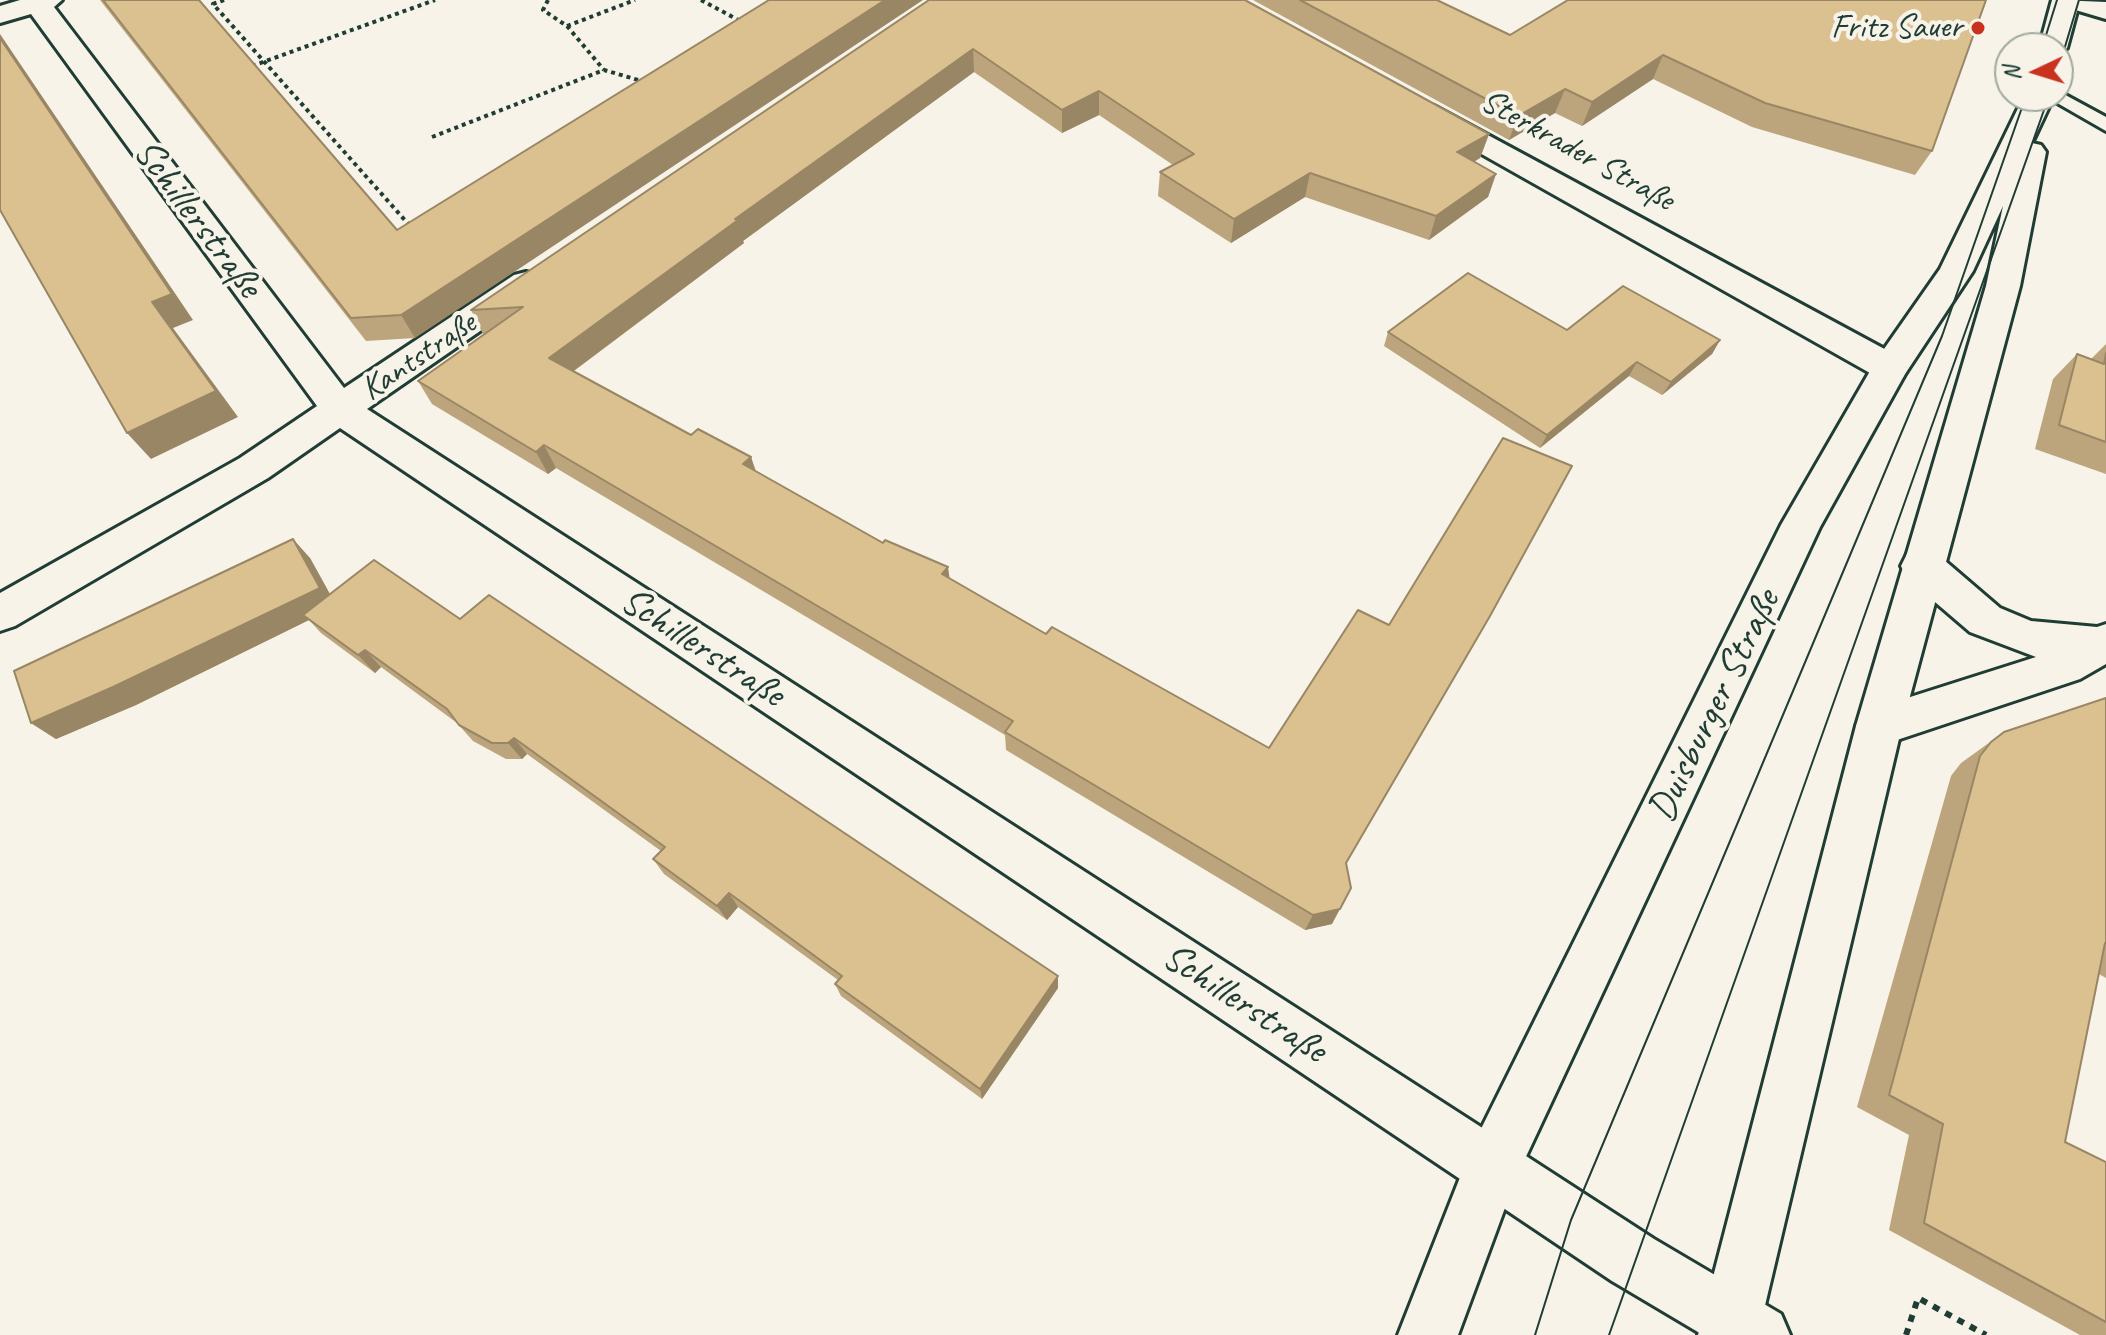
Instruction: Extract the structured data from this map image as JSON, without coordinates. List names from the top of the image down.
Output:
{
  "streets": {
    "street": [
      "Sterkrader Straße",
      "Schillerstraße",
      "Kantstraße",
      "Duisburger Straße"
    ]
  },
  "crossings": [
    ["Sterkrader Straße", "Duisburger Straße"],
    ["Schillerstraße", "Kantstraße"],
    ["Schillerstraße", "Duisburger Straße"]
  ],
  "places": ["Fritz Sauer"],
  "north": "left"
}
